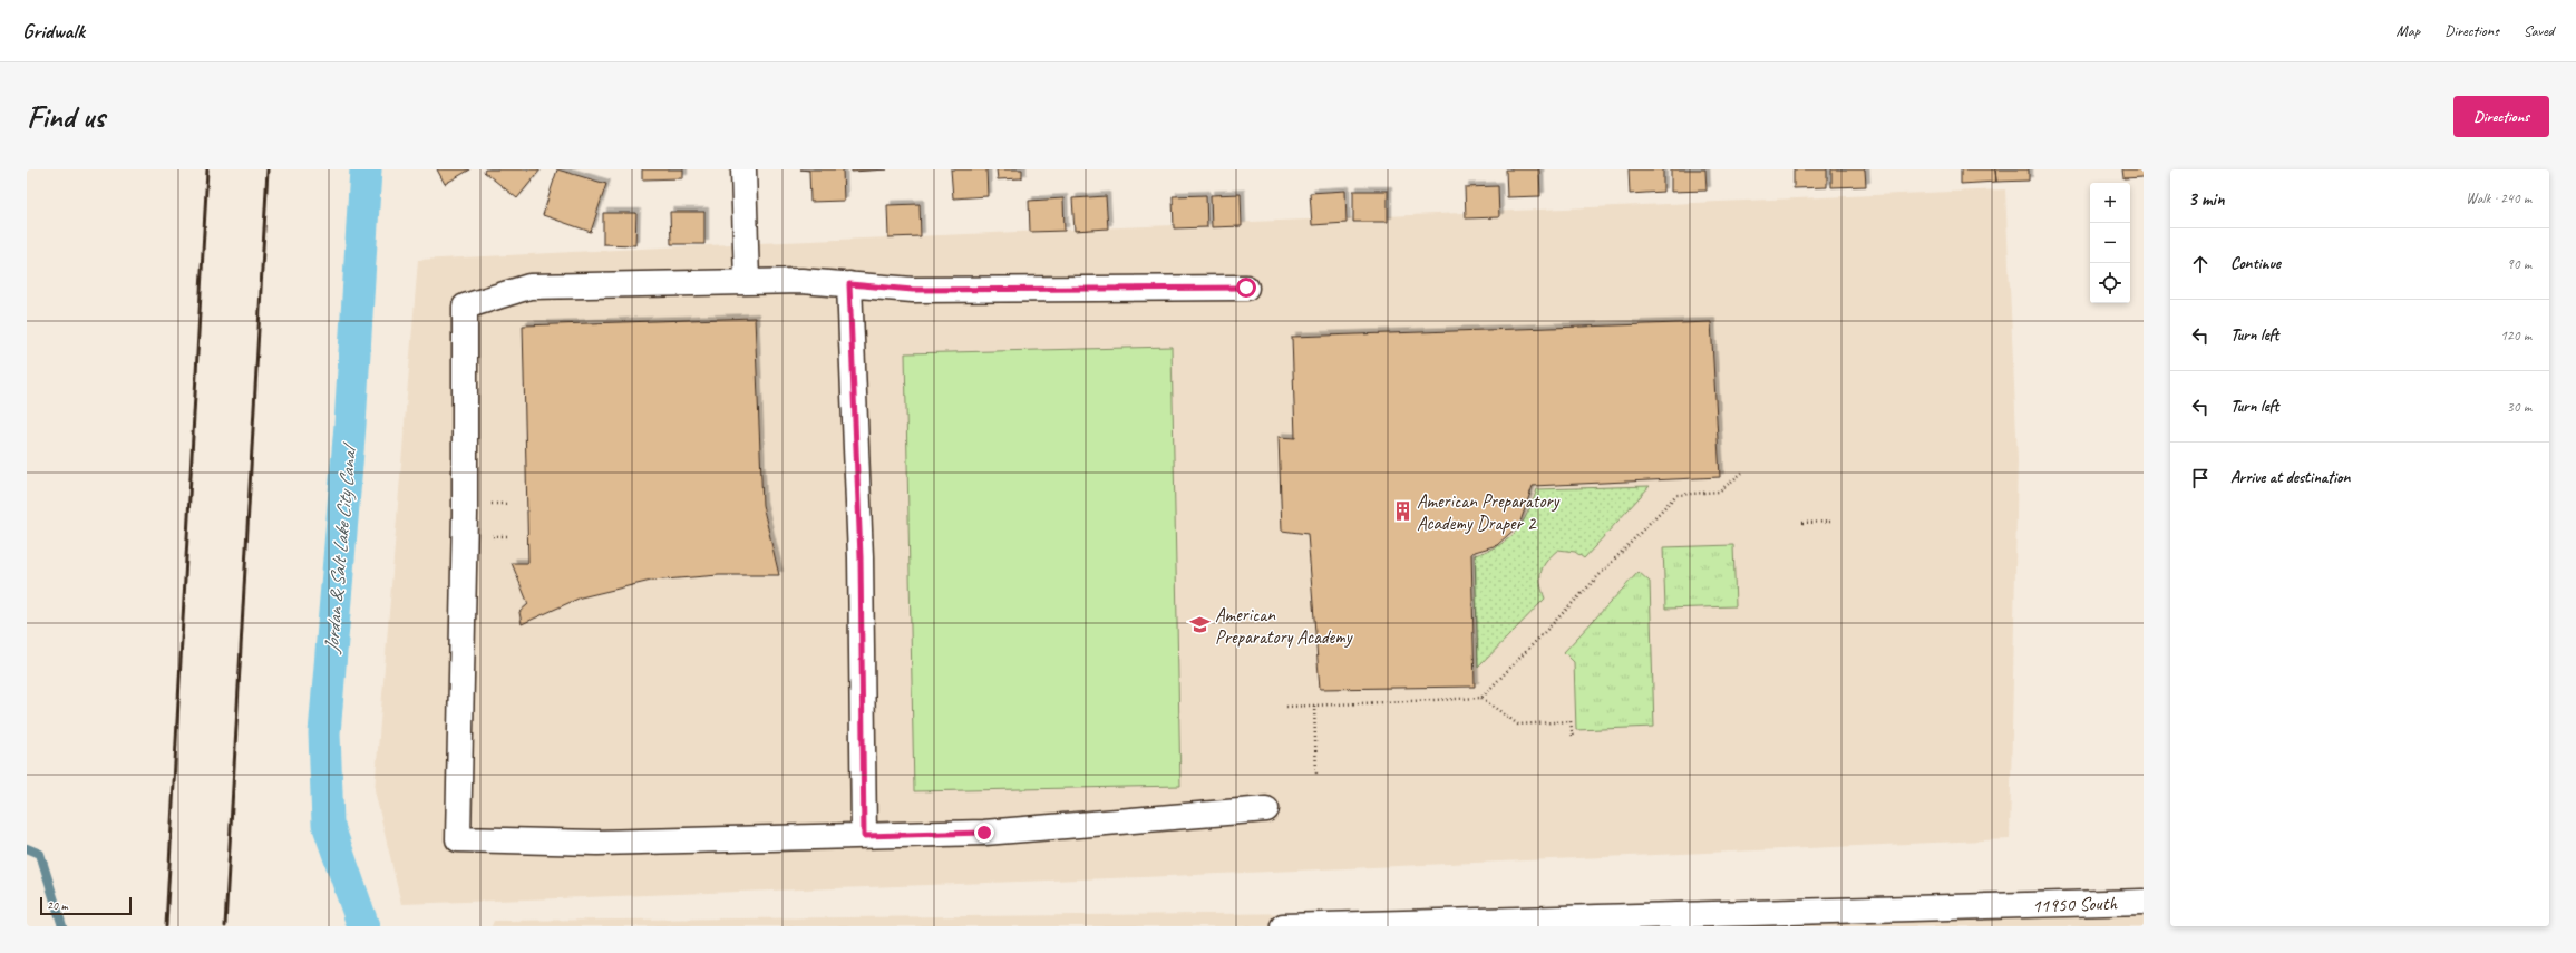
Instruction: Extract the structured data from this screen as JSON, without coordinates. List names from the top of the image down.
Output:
{
  "streets": {
    "street": ["11950 South"]
  },
  "water": ["Jordan & Salt Lake City Canal"],
  "places": {
    "building": ["American Preparatory Academy Draper 2"],
    "school or university": ["American Preparatory Academy"]
  },
  "scale_bar": "20 m",
  "page": {
    "header": "Gridwalk",
    "nav": ["Map", "Directions", "Saved"],
    "buttons": "Directions",
    "title": "Find us",
    "heading": ["3 min", "Walk · 240 m"],
    "map_buttons": ["+", "−"],
    "list": [
      ["Continue", "90 m"],
      ["Turn left", "120 m"],
      ["Turn left", "30 m"],
      "Arrive at destination"
    ],
    "scale": "20 m"
  }
}
